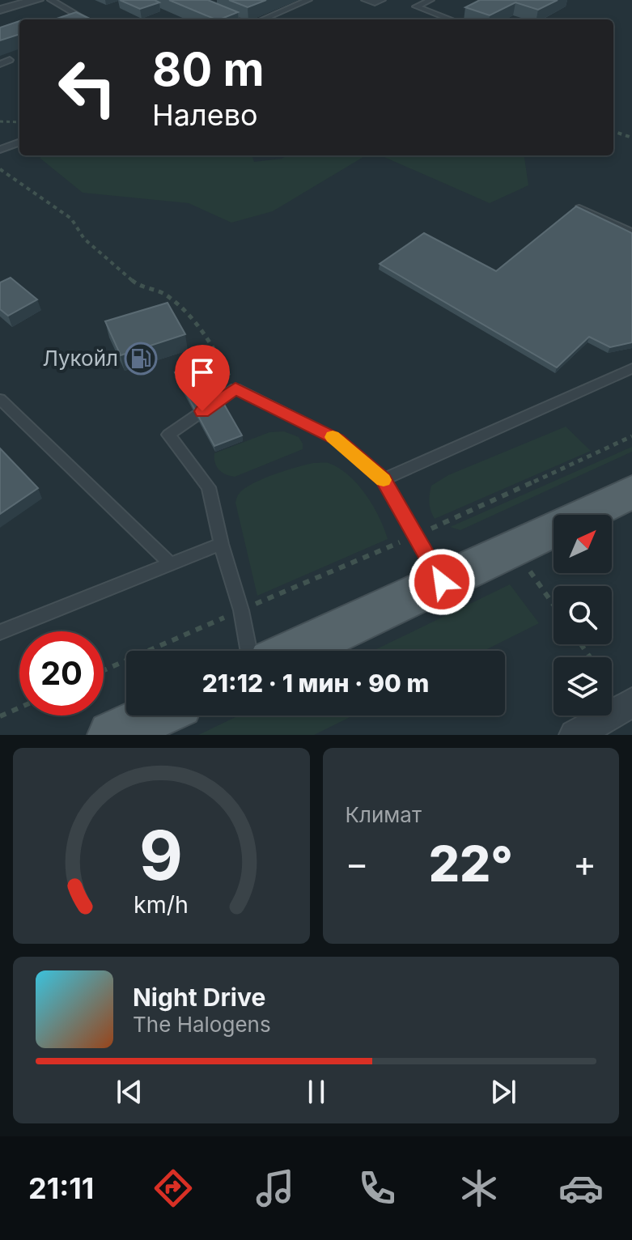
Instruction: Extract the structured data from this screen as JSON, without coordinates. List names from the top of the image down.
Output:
{
  "places": {
    "fuel station": ["Лукойл"]
  },
  "north": "top right",
  "page": {
    "turn": ["80 m", "Налево"],
    "limit": "20",
    "trip": "21:12 · 1 мин · 90 m",
    "tile": "Климат",
    "heat": ["−", "22°", "+"],
    "song": ["Night Drive", "The Halogens"],
    "tabs": "21:11",
    "gauge": ["9", "km/h"]
  }
}
